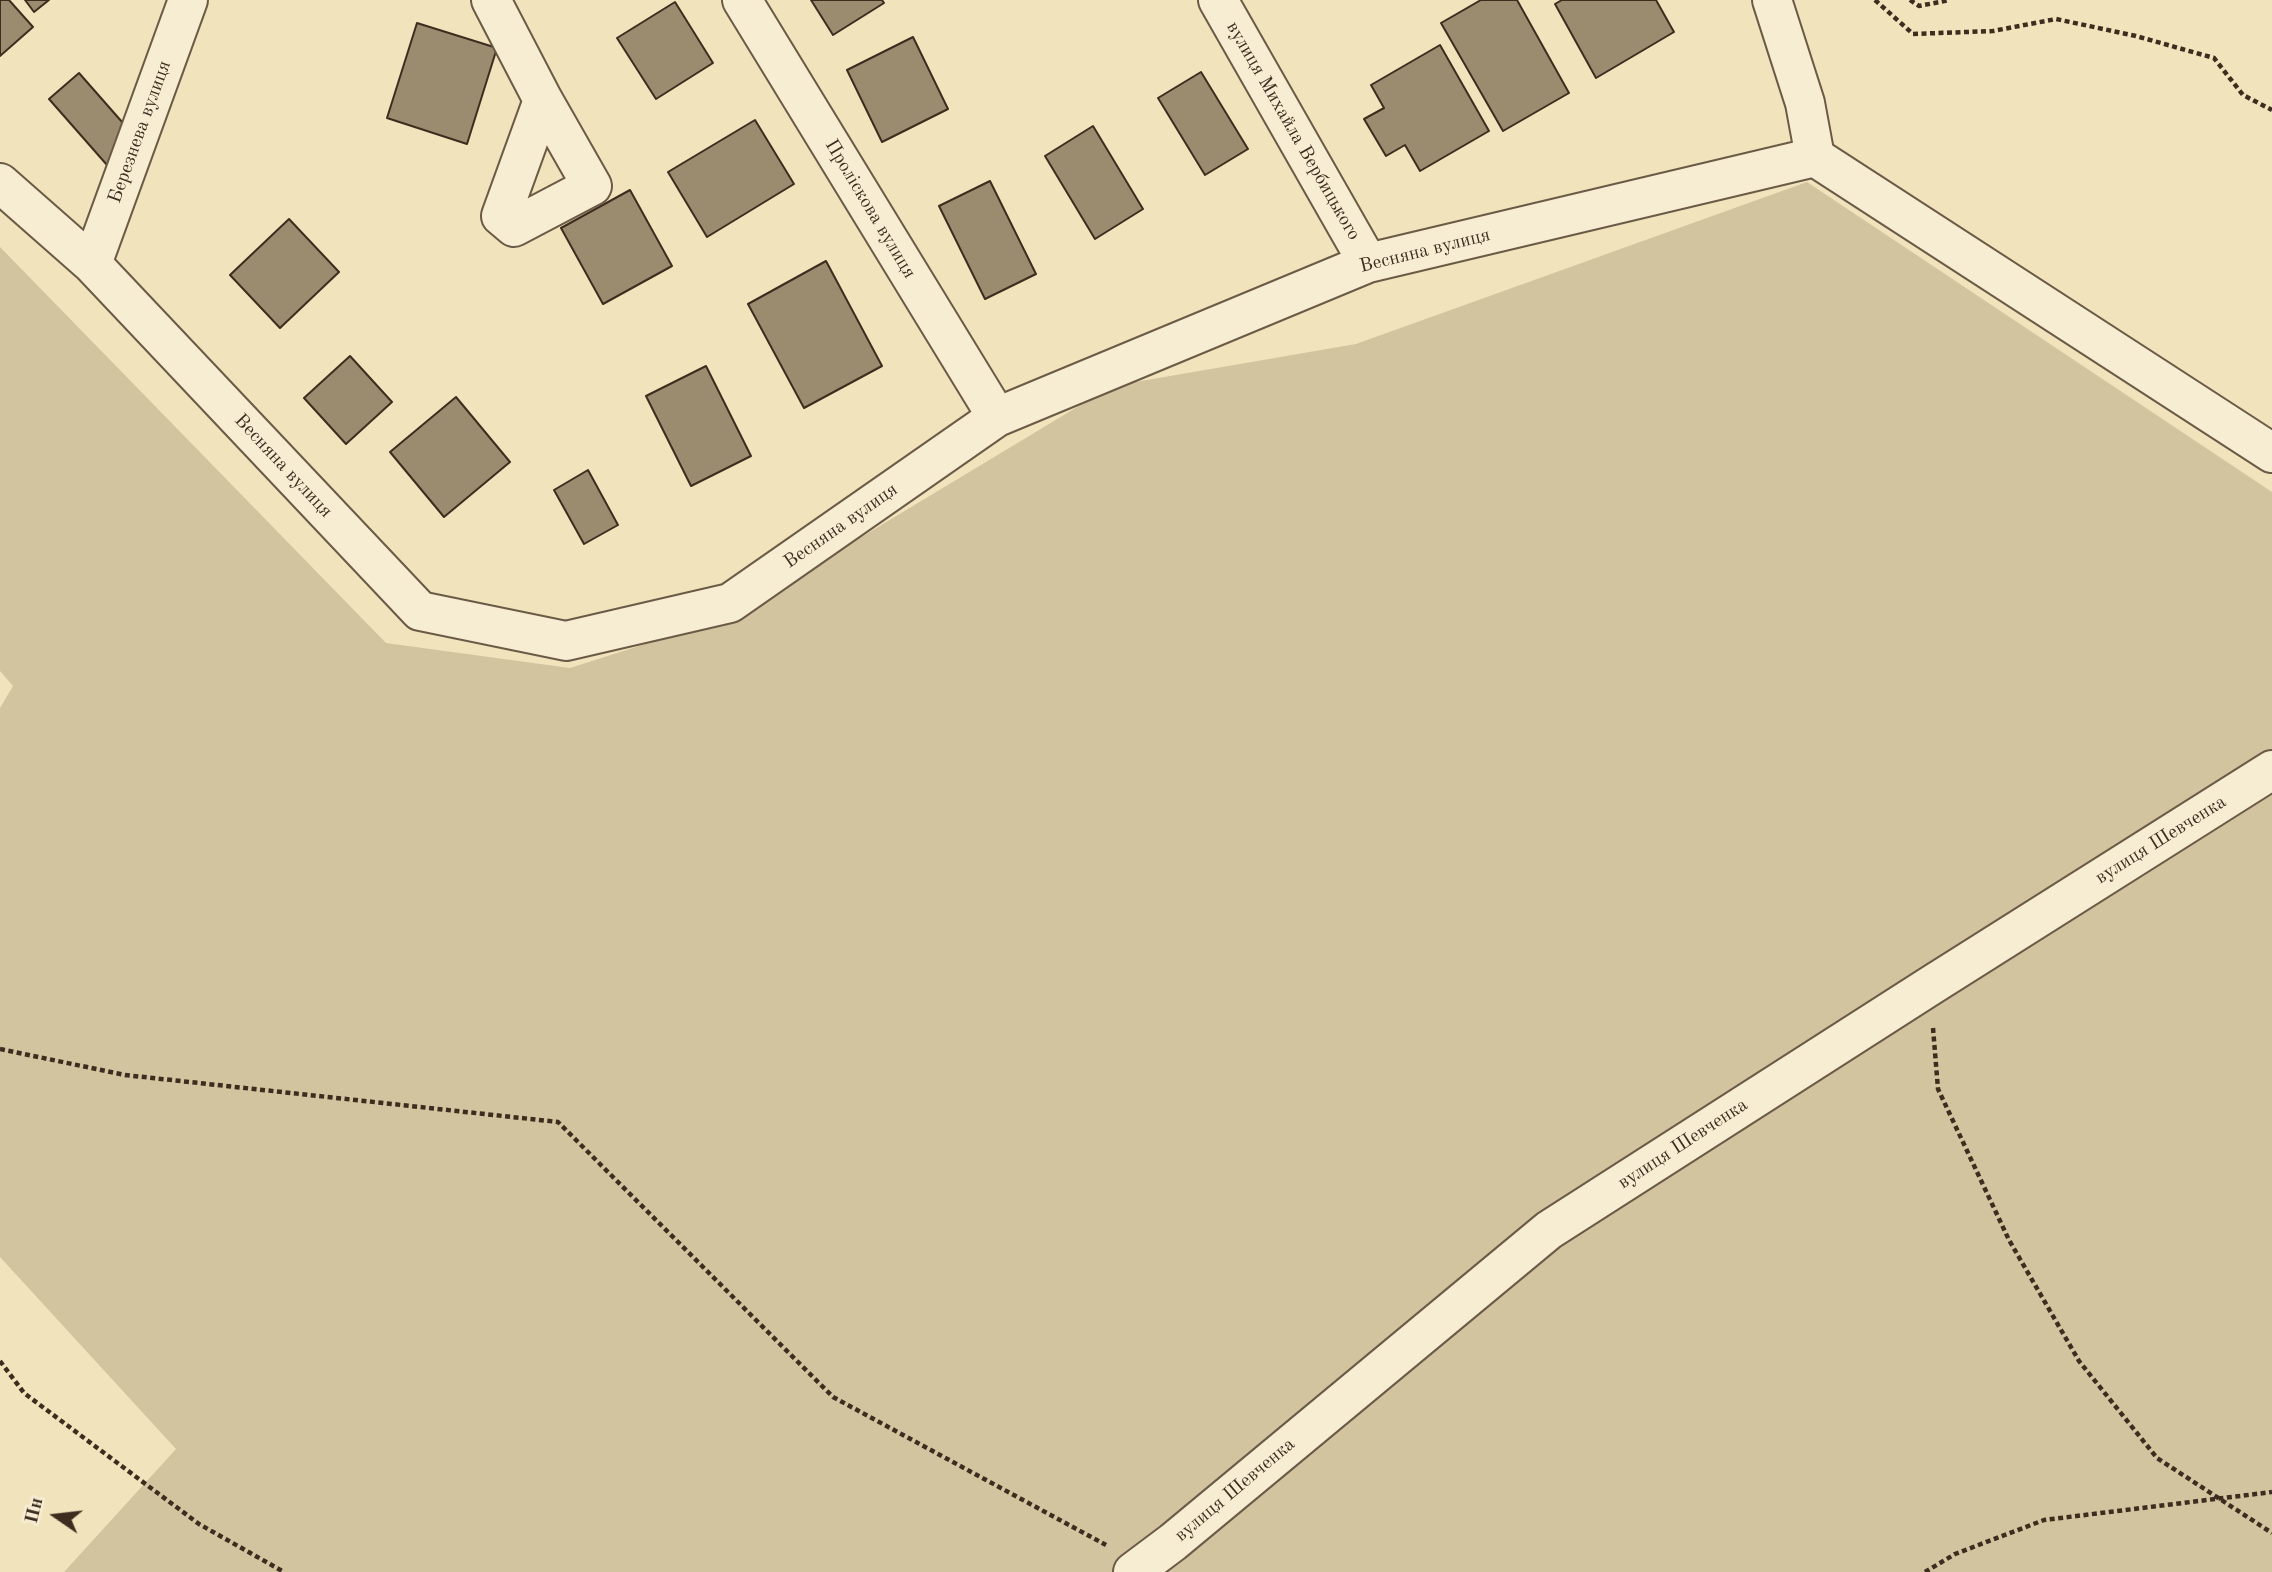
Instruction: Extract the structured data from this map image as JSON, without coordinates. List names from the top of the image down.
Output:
{
  "streets": {
    "street": [
      "вулиця Михайла Вербицького",
      "Березнева вулиця",
      "Проліскова вулиця",
      "Весняна вулиця",
      "вулиця Шевченка"
    ]
  },
  "crossings": [
    ["вулиця Михайла Вербицького", "Весняна вулиця"],
    ["Березнева вулиця", "Весняна вулиця"],
    ["Проліскова вулиця", "Весняна вулиця"]
  ],
  "north": "left"
}
